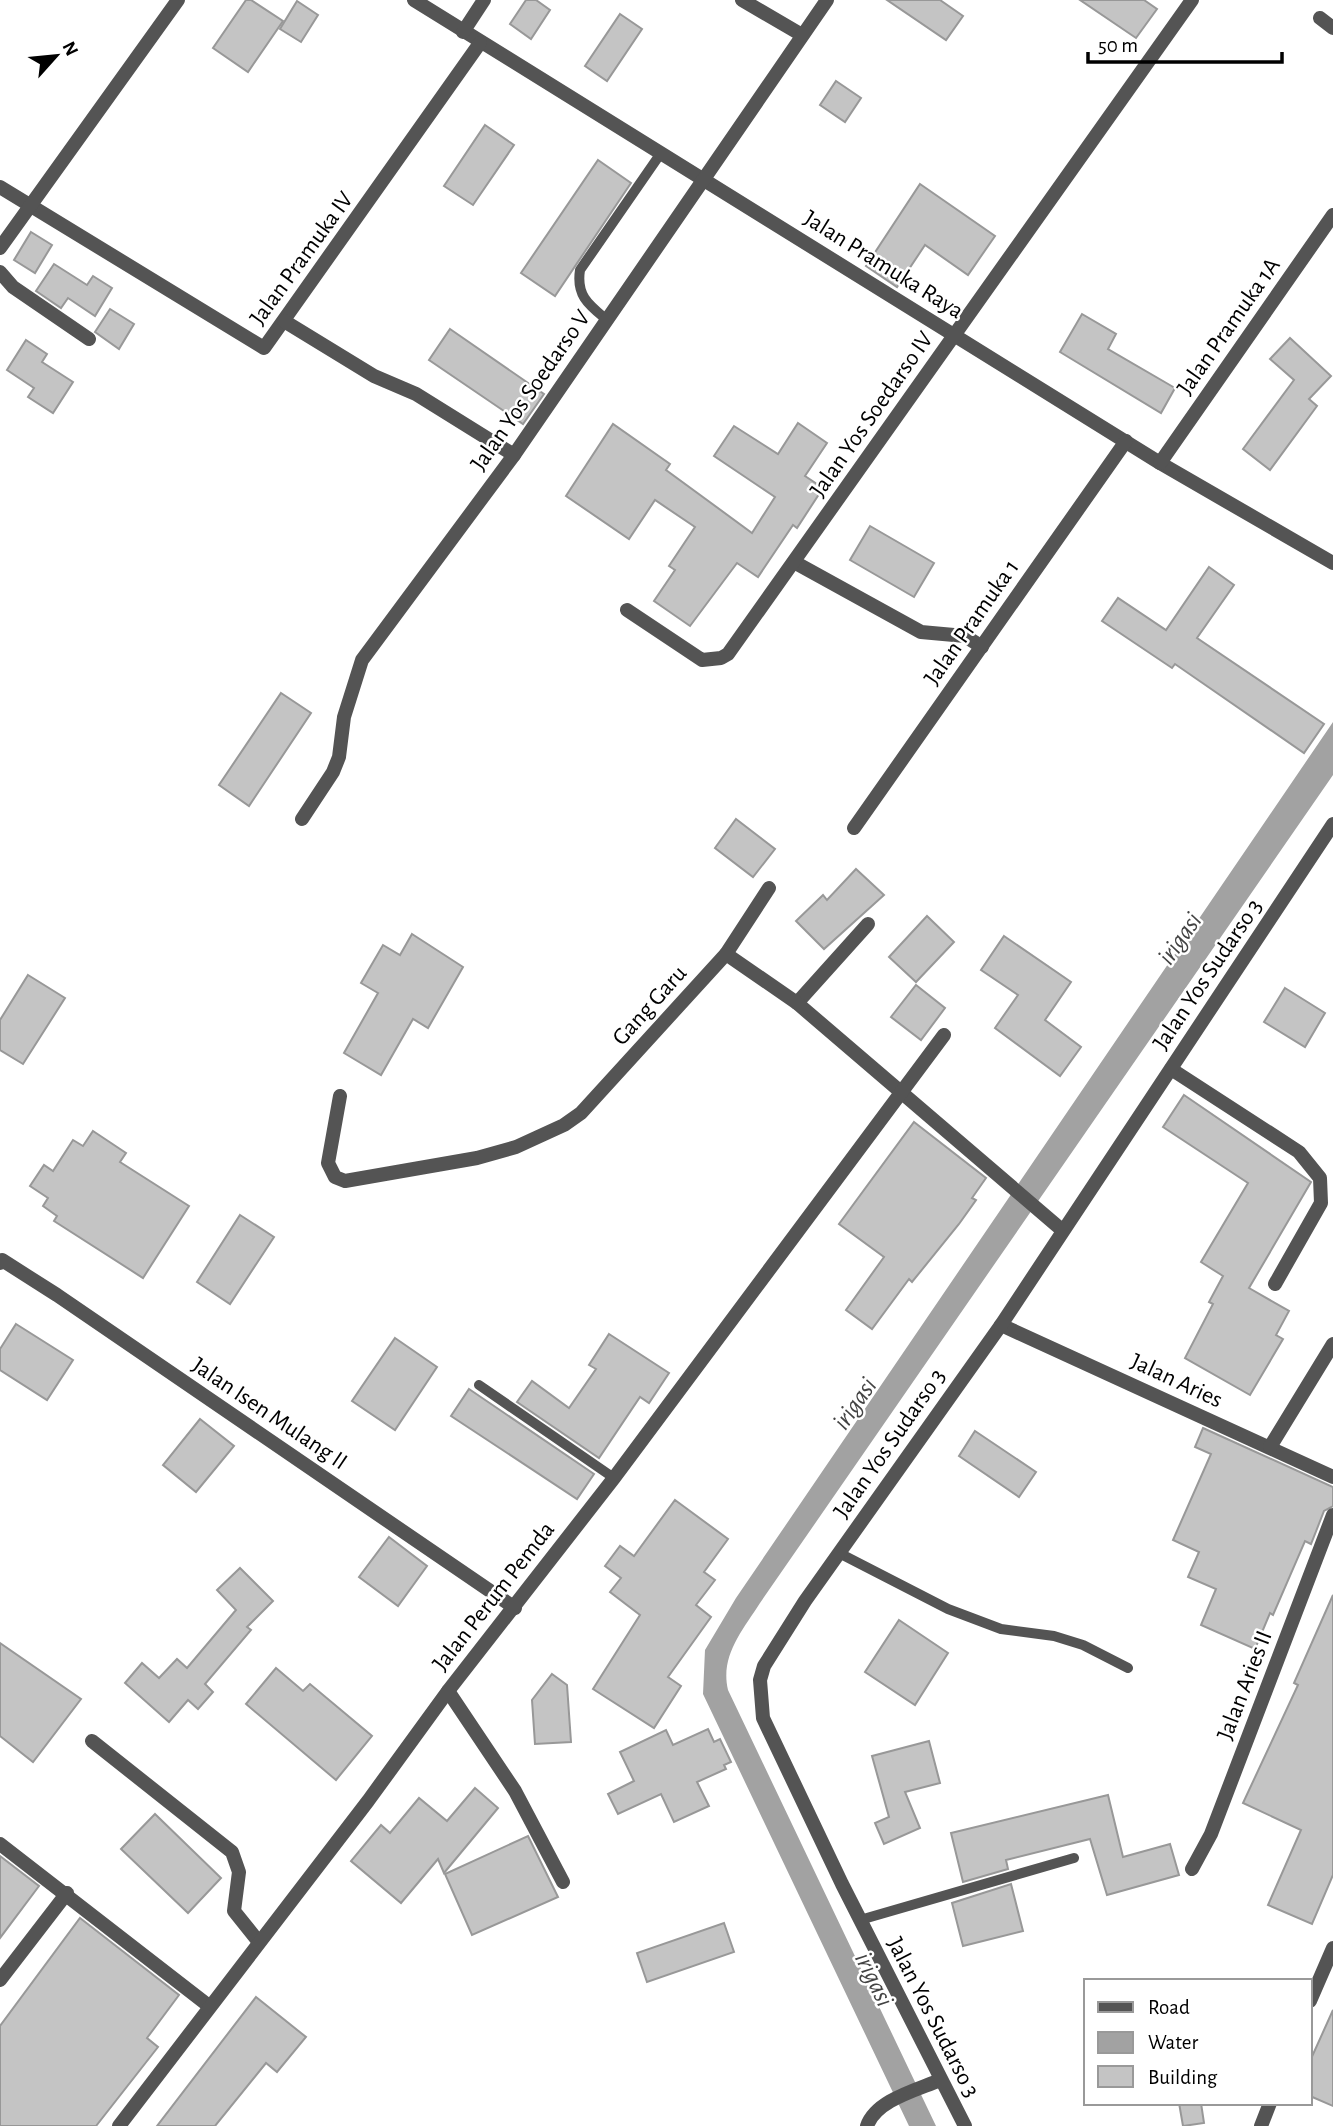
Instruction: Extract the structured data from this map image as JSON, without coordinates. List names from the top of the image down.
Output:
{
  "streets": {
    "street": [
      "Jalan Pramuka IV",
      "Jalan Pramuka Raya",
      "Jalan Pramuka 1A",
      "Jalan Yos Soedarso V",
      "Jalan Yos Soedarso IV",
      "Jalan Pramuka 1",
      "Jalan Yos Sudarso 3",
      "Gang Garu",
      "Jalan Aries",
      "Jalan Isen Mulang II",
      "Jalan Perum Pemda",
      "Jalan Aries II"
    ]
  },
  "crossings": [
    ["Jalan Pramuka IV", "Jalan Pramuka Raya"],
    ["Jalan Pramuka Raya", "Jalan Pramuka 1A"],
    ["Jalan Pramuka Raya", "Jalan Yos Soedarso V"],
    ["Jalan Pramuka Raya", "Jalan Yos Soedarso IV"],
    ["Jalan Pramuka Raya", "Jalan Pramuka 1"],
    ["Jalan Yos Sudarso 3", "Jalan Aries"],
    ["Jalan Isen Mulang II", "Jalan Perum Pemda"]
  ],
  "water": ["irigasi"],
  "legend": ["Road", "Water", "Building"],
  "scale_bar": "50 m",
  "north": "top right"
}
